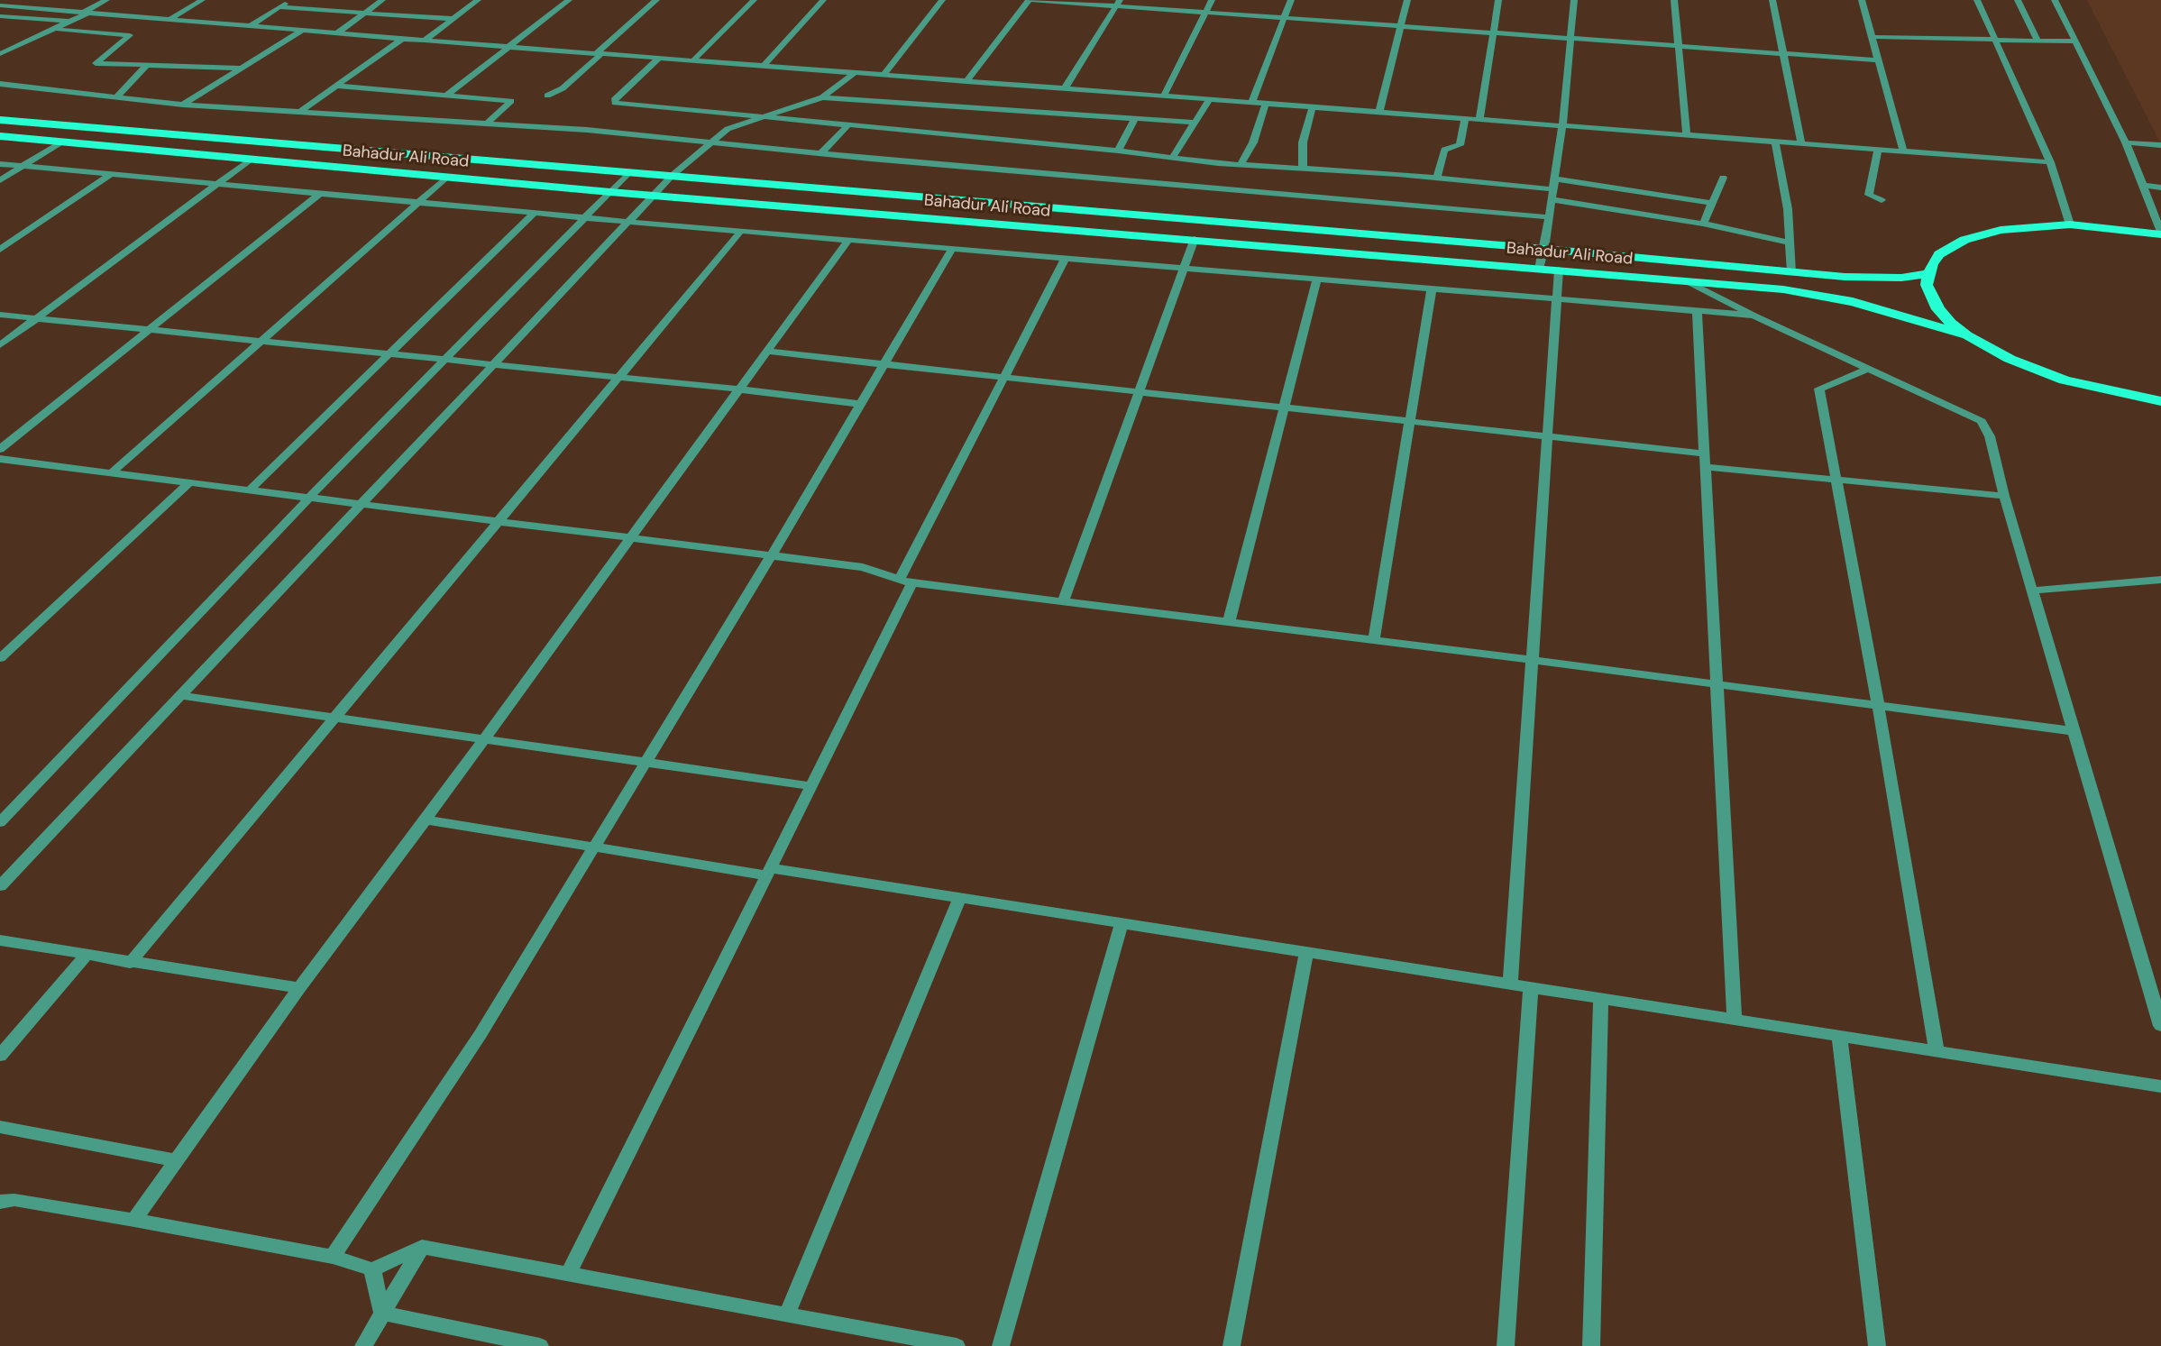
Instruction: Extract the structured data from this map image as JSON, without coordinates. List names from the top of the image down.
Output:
{
  "streets": {
    "main road": ["Bahadur Ali Road"]
  }
}
